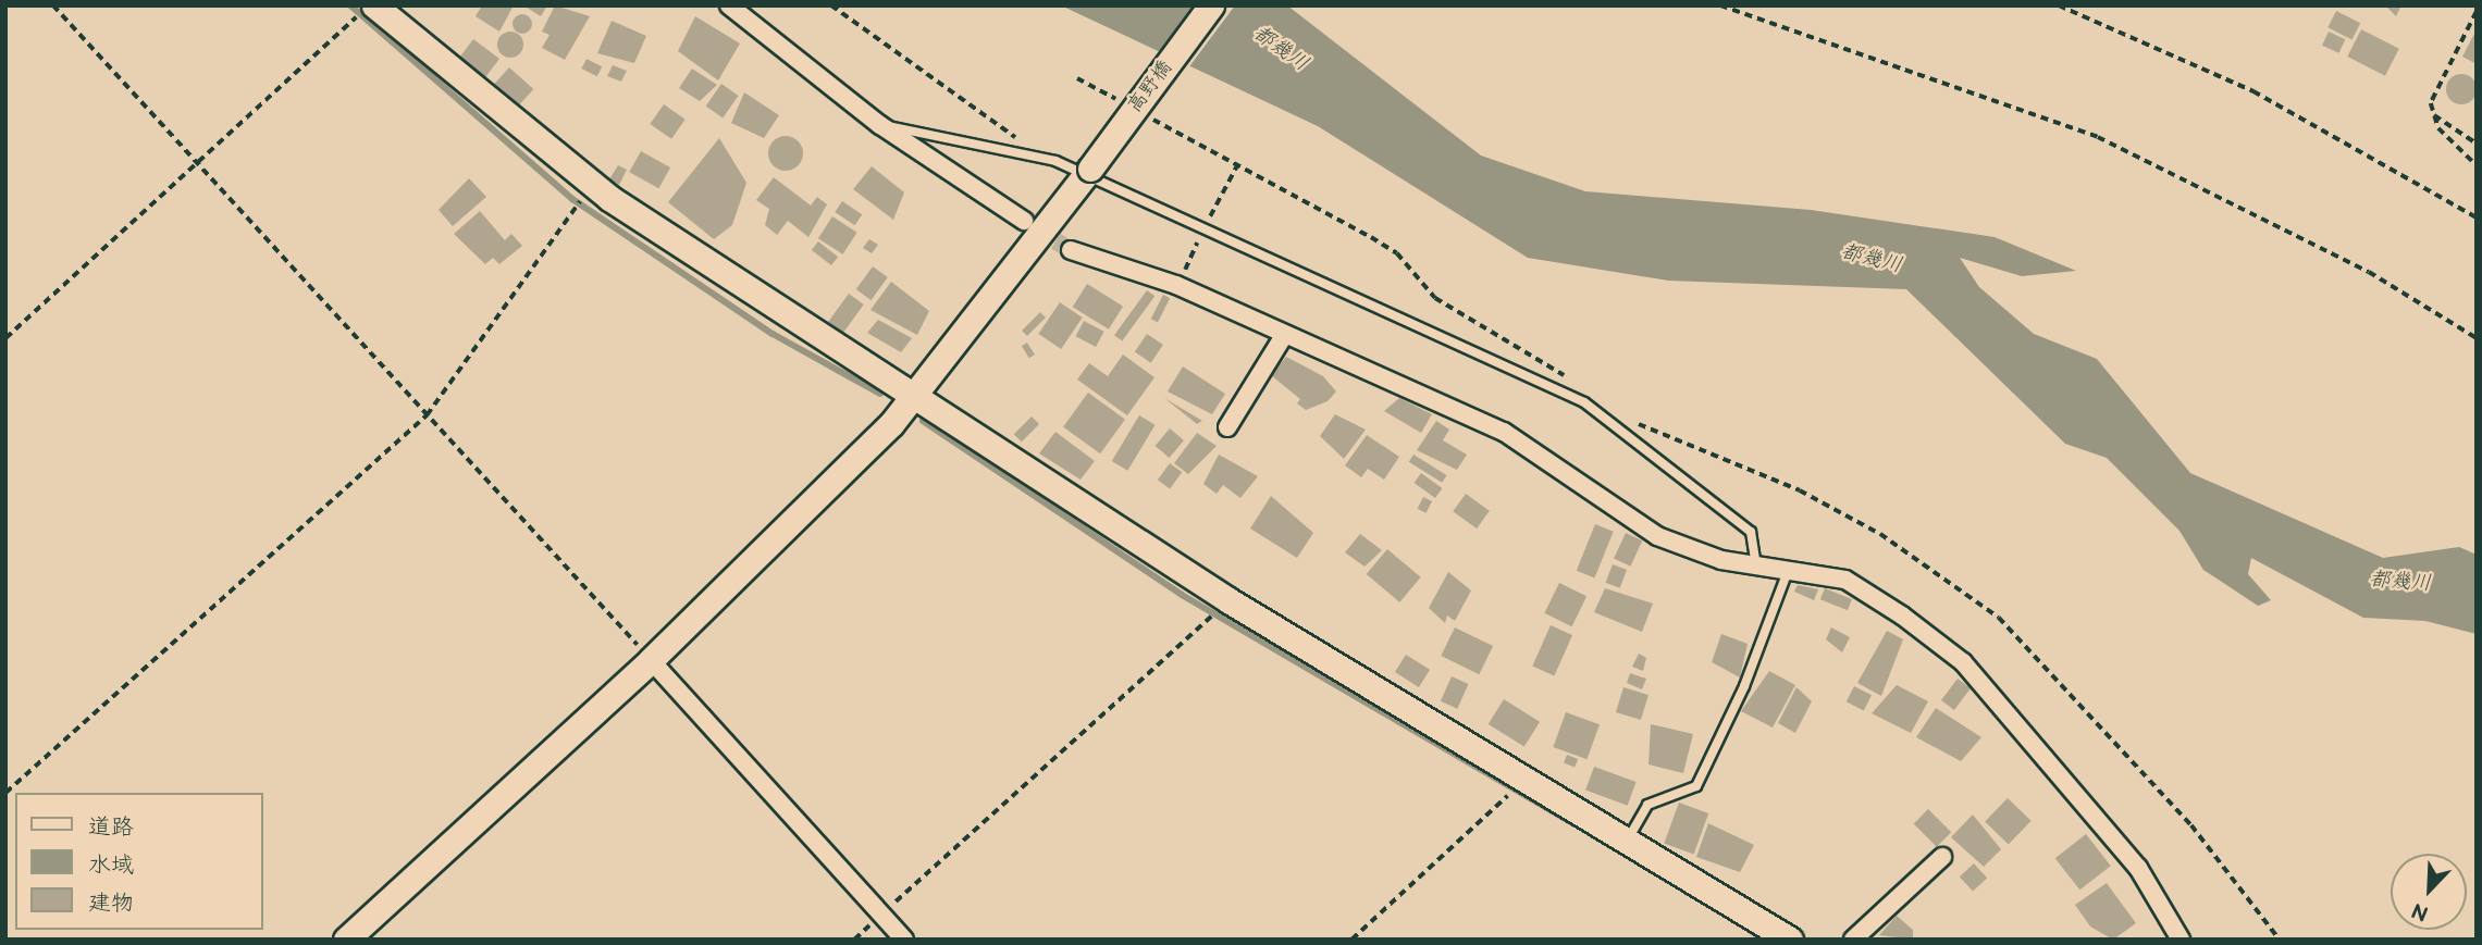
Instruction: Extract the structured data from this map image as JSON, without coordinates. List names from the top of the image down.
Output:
{
  "streets": {
    "street": ["高野橋"]
  },
  "water": ["都幾川"],
  "legend": ["道路", "水域", "建物"],
  "north": "bottom left"
}
